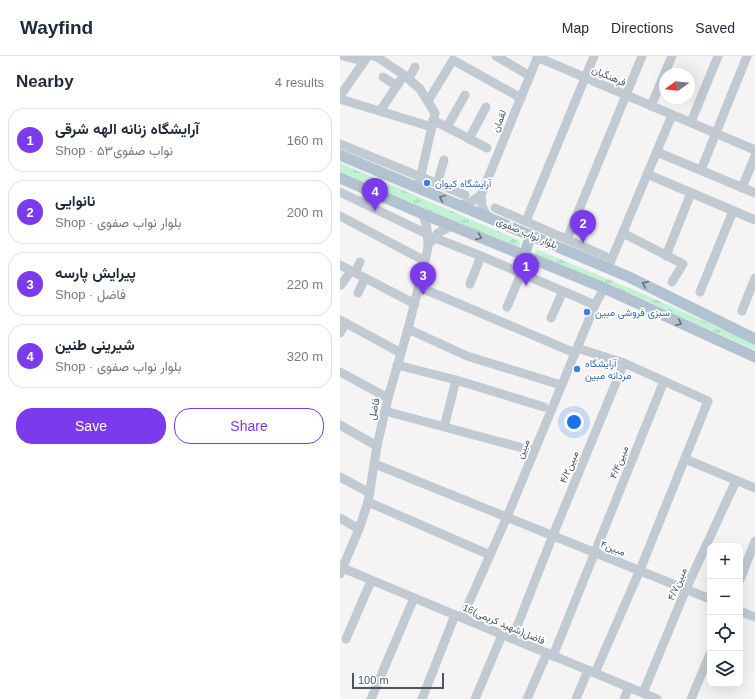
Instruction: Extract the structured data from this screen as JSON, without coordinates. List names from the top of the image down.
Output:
{
  "streets": {
    "main road": ["بلوار نواب صفوی"],
    "street": [
      "فرهنگیان",
      "لقمان",
      "فاضل",
      "مبین",
      "۴/۴مبین",
      "۴/۲مبین",
      "۴مبین",
      "۴/۷مبین",
      "16فاضل(شهید کریمی)"
    ]
  },
  "crossings": [
    ["فرهنگیان", "لقمان"],
    ["فاضل", "۴مبین"],
    ["فاضل", "16فاضل(شهید کریمی)"],
    ["مبین", "۴مبین"],
    ["مبین", "16فاضل(شهید کریمی)"],
    ["۴/۴مبین", "۴مبین"],
    ["۴/۴مبین", "16فاضل(شهید کریمی)"],
    ["۴/۲مبین", "۴مبین"],
    ["۴/۲مبین", "16فاضل(شهید کریمی)"],
    ["۴مبین", "۴/۷مبین"],
    ["۴/۷مبین", "16فاضل(شهید کریمی)"]
  ],
  "places": ["آرایشگاه کیوان", "سبزی فروشی مبین", "آرایشگاه مردانه مبین"],
  "scale_bar": "100 m",
  "north": "left",
  "page": {
    "header": "Wayfind",
    "nav": ["Map", "Directions", "Saved"],
    "heading": ["Nearby", "4 results"],
    "list": [
      {
        "mark": "1",
        "name": "آرایشگاه زنانه الهه شرقی",
        "note": "Shop · ۵۳نواب صفوی",
        "value": "160 m"
      },
      {
        "mark": "2",
        "name": "نانوایی",
        "note": "Shop · بلوار نواب صفوی",
        "value": "200 m"
      },
      {
        "mark": "3",
        "name": "پیرایش پارسه",
        "note": "Shop · فاضل",
        "value": "220 m"
      },
      {
        "mark": "4",
        "name": "شیرینی طنین",
        "note": "Shop · بلوار نواب صفوی",
        "value": "320 m"
      }
    ],
    "pins": [
      "4",
      "2",
      "1",
      "3"
    ],
    "buttons": ["Save", "Share"],
    "map_buttons": ["+", "−"],
    "scale": "100 m"
  }
}
